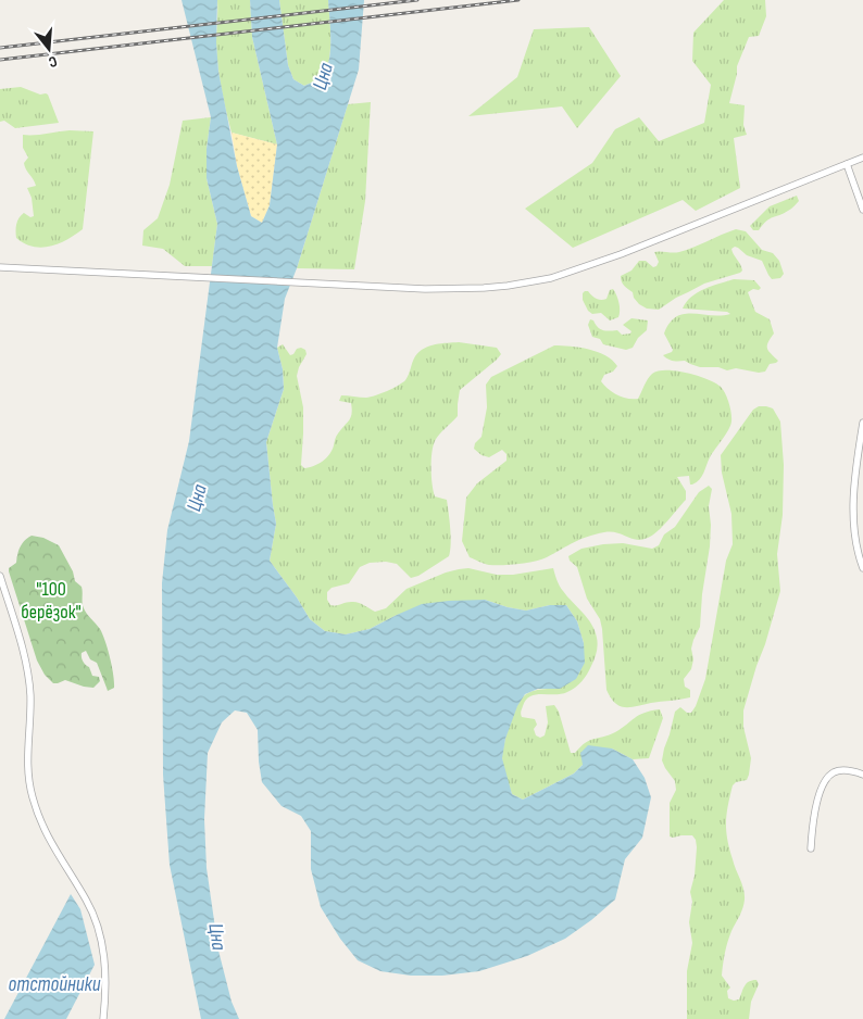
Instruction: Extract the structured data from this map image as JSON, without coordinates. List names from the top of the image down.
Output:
{
  "water": ["Цна", "отстойники"],
  "parks": ["\"100 берёзок\""],
  "north": "bottom"
}
